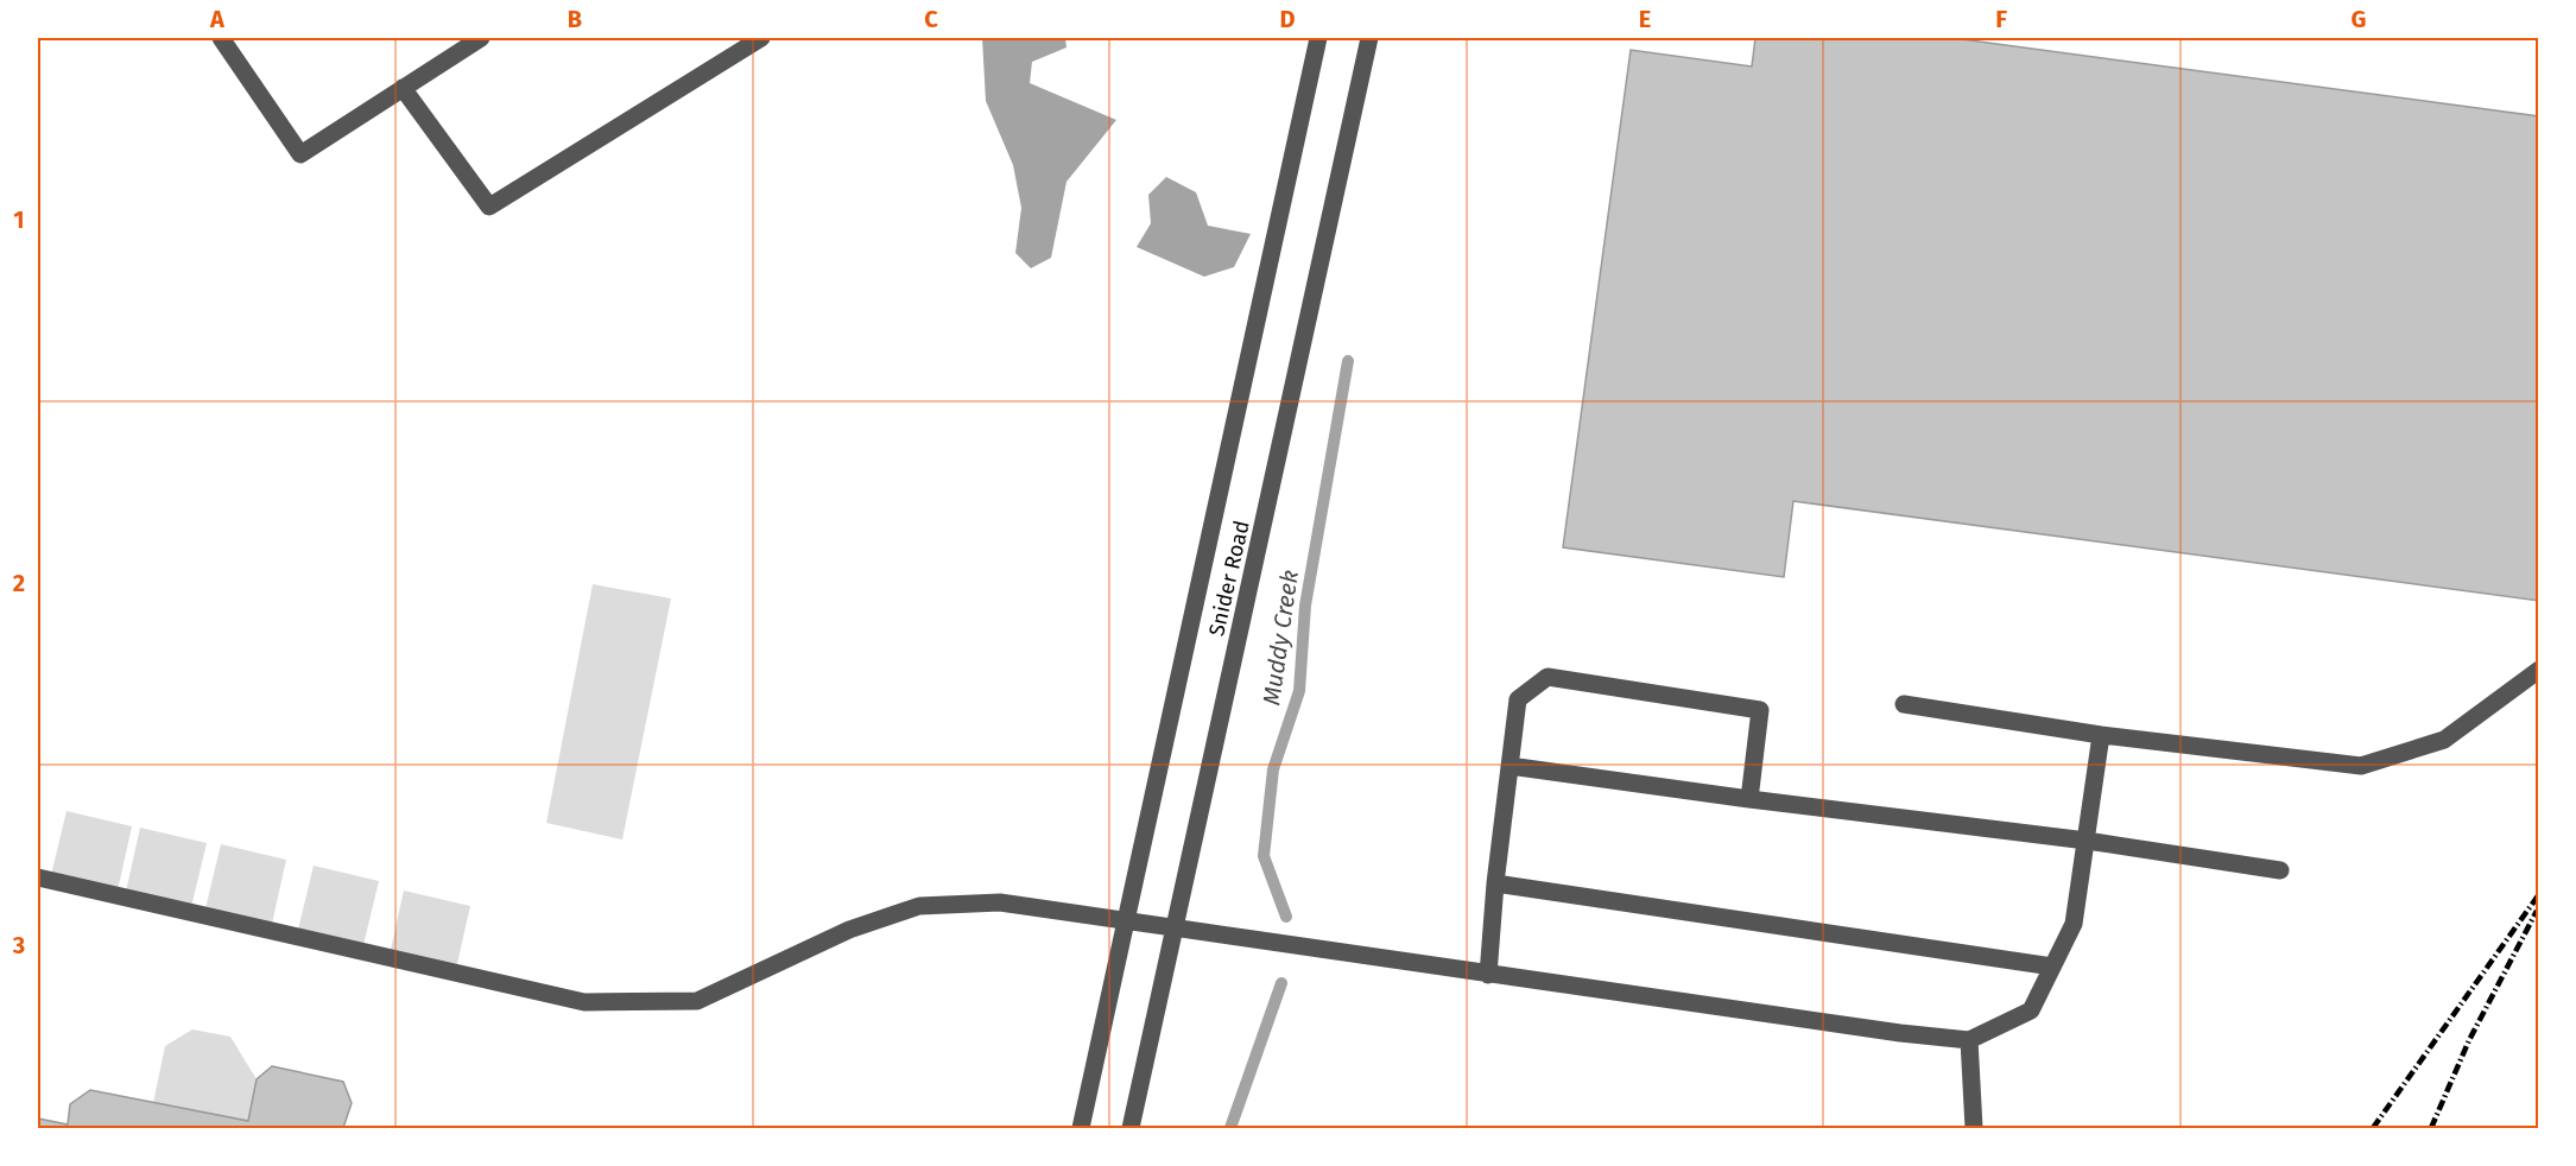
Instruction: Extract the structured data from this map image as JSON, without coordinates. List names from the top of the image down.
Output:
{
  "streets": {
    "street": ["Snider Road"]
  },
  "water": ["Muddy Creek"],
  "grid": {
    "columns": [
      "A",
      "B",
      "C",
      "D",
      "E",
      "F",
      "G"
    ],
    "rows": ["1", "2", "3"]
  }
}
